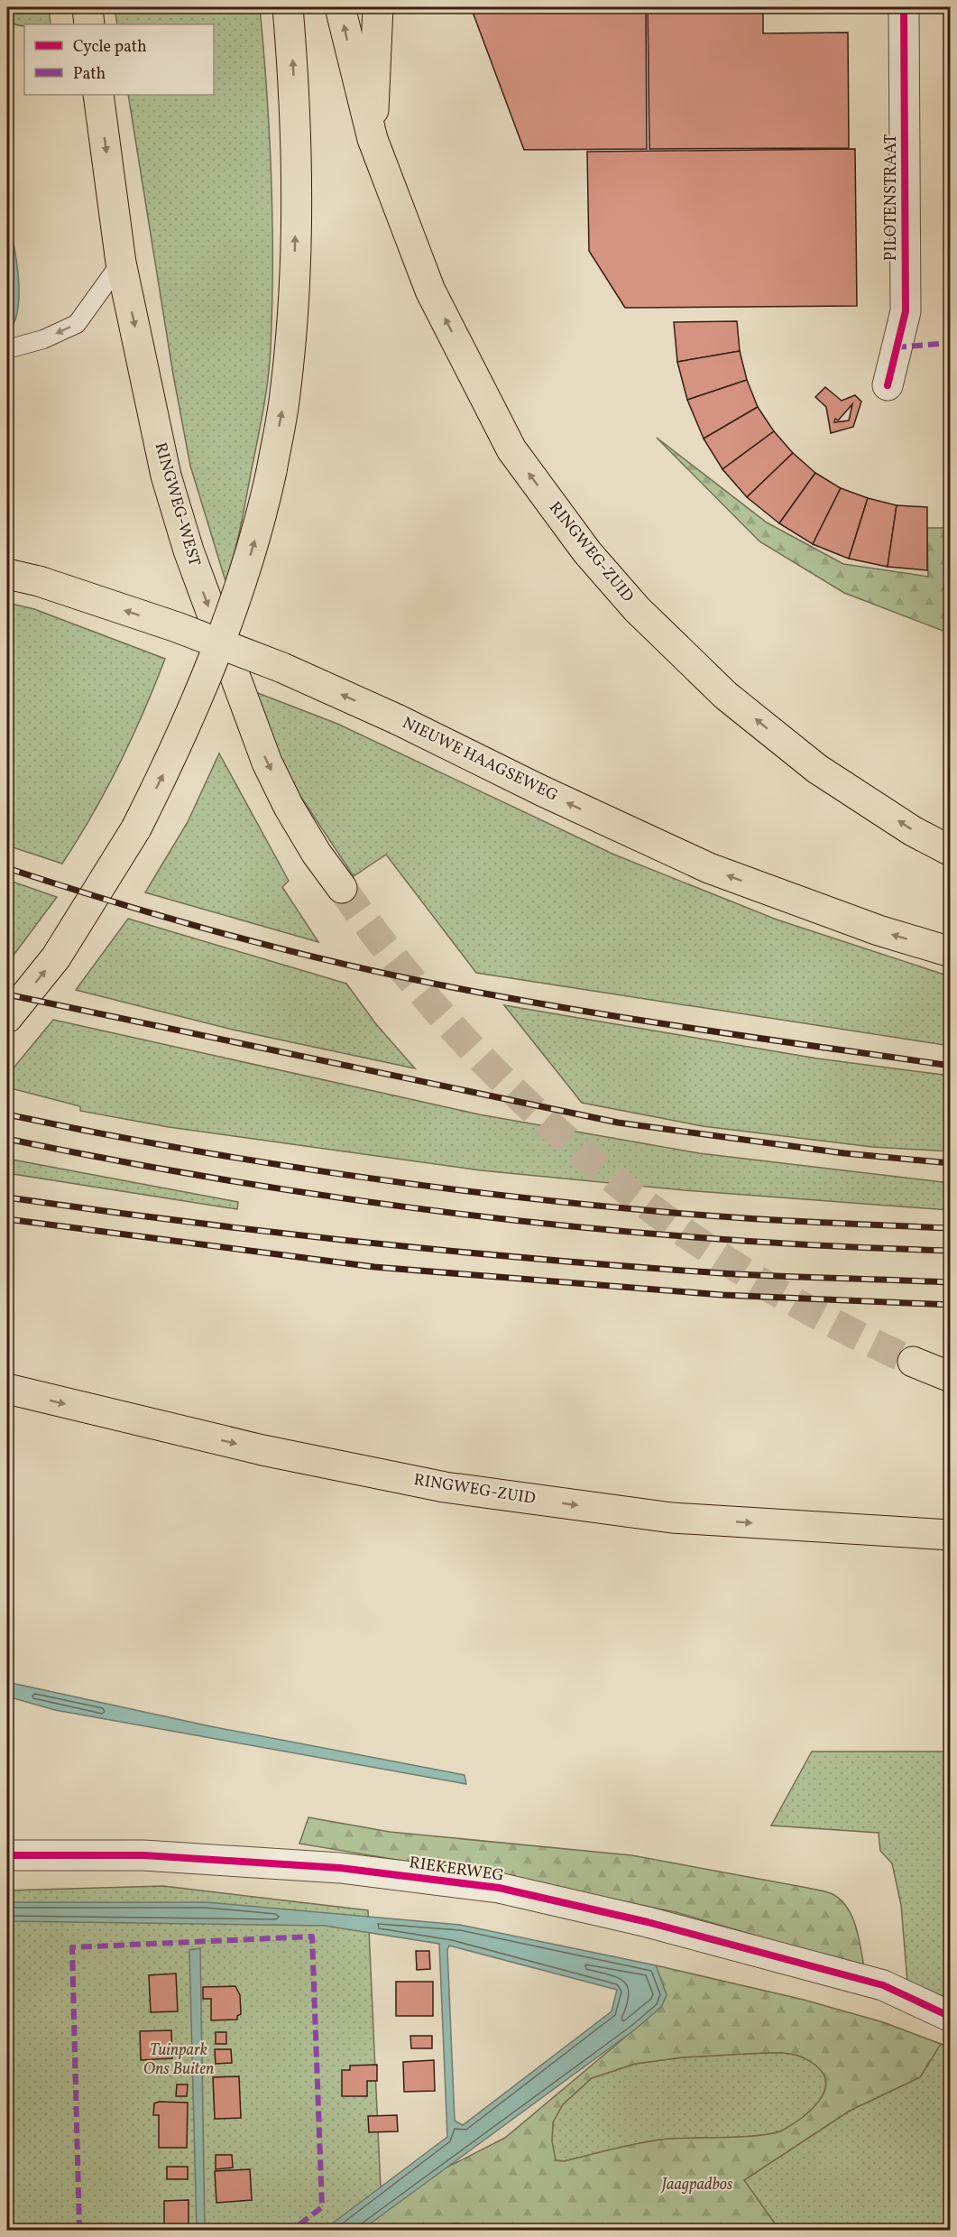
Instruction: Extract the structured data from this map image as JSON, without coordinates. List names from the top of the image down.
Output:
{
  "streets": {
    "highway": ["RINGWEG-WEST", "RINGWEG-ZUID", "NIEUWE HAAGSEWEG"],
    "street": ["PILOTENSTRAAT", "RIEKERWEG"]
  },
  "one_way": ["RINGWEG-WEST", "NIEUWE HAAGSEWEG"],
  "parks": ["Tuinpark Ons Buiten", "Jaagpadbos"],
  "legend": ["Cycle path", "Path"]
}
